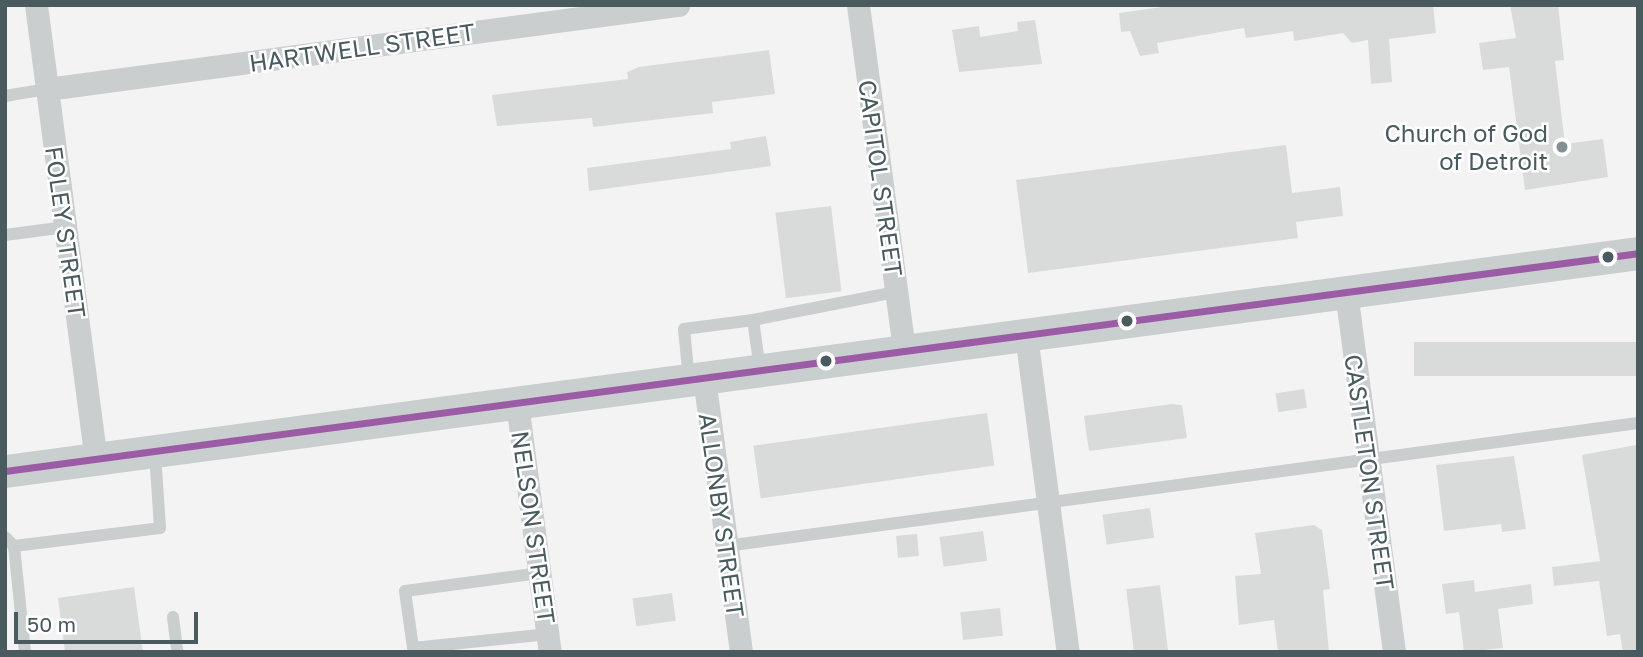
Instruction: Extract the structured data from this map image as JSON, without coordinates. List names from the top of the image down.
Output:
{
  "streets": {
    "street": [
      "HARTWELL STREET",
      "CAPITOL STREET",
      "FOLEY STREET",
      "CASTLETON STREET",
      "ALLONBY STREET",
      "NELSON STREET"
    ]
  },
  "crossings": [
    ["HARTWELL STREET", "FOLEY STREET"]
  ],
  "places": ["Church of God of Detroit"],
  "scale_bar": "50 m"
}
